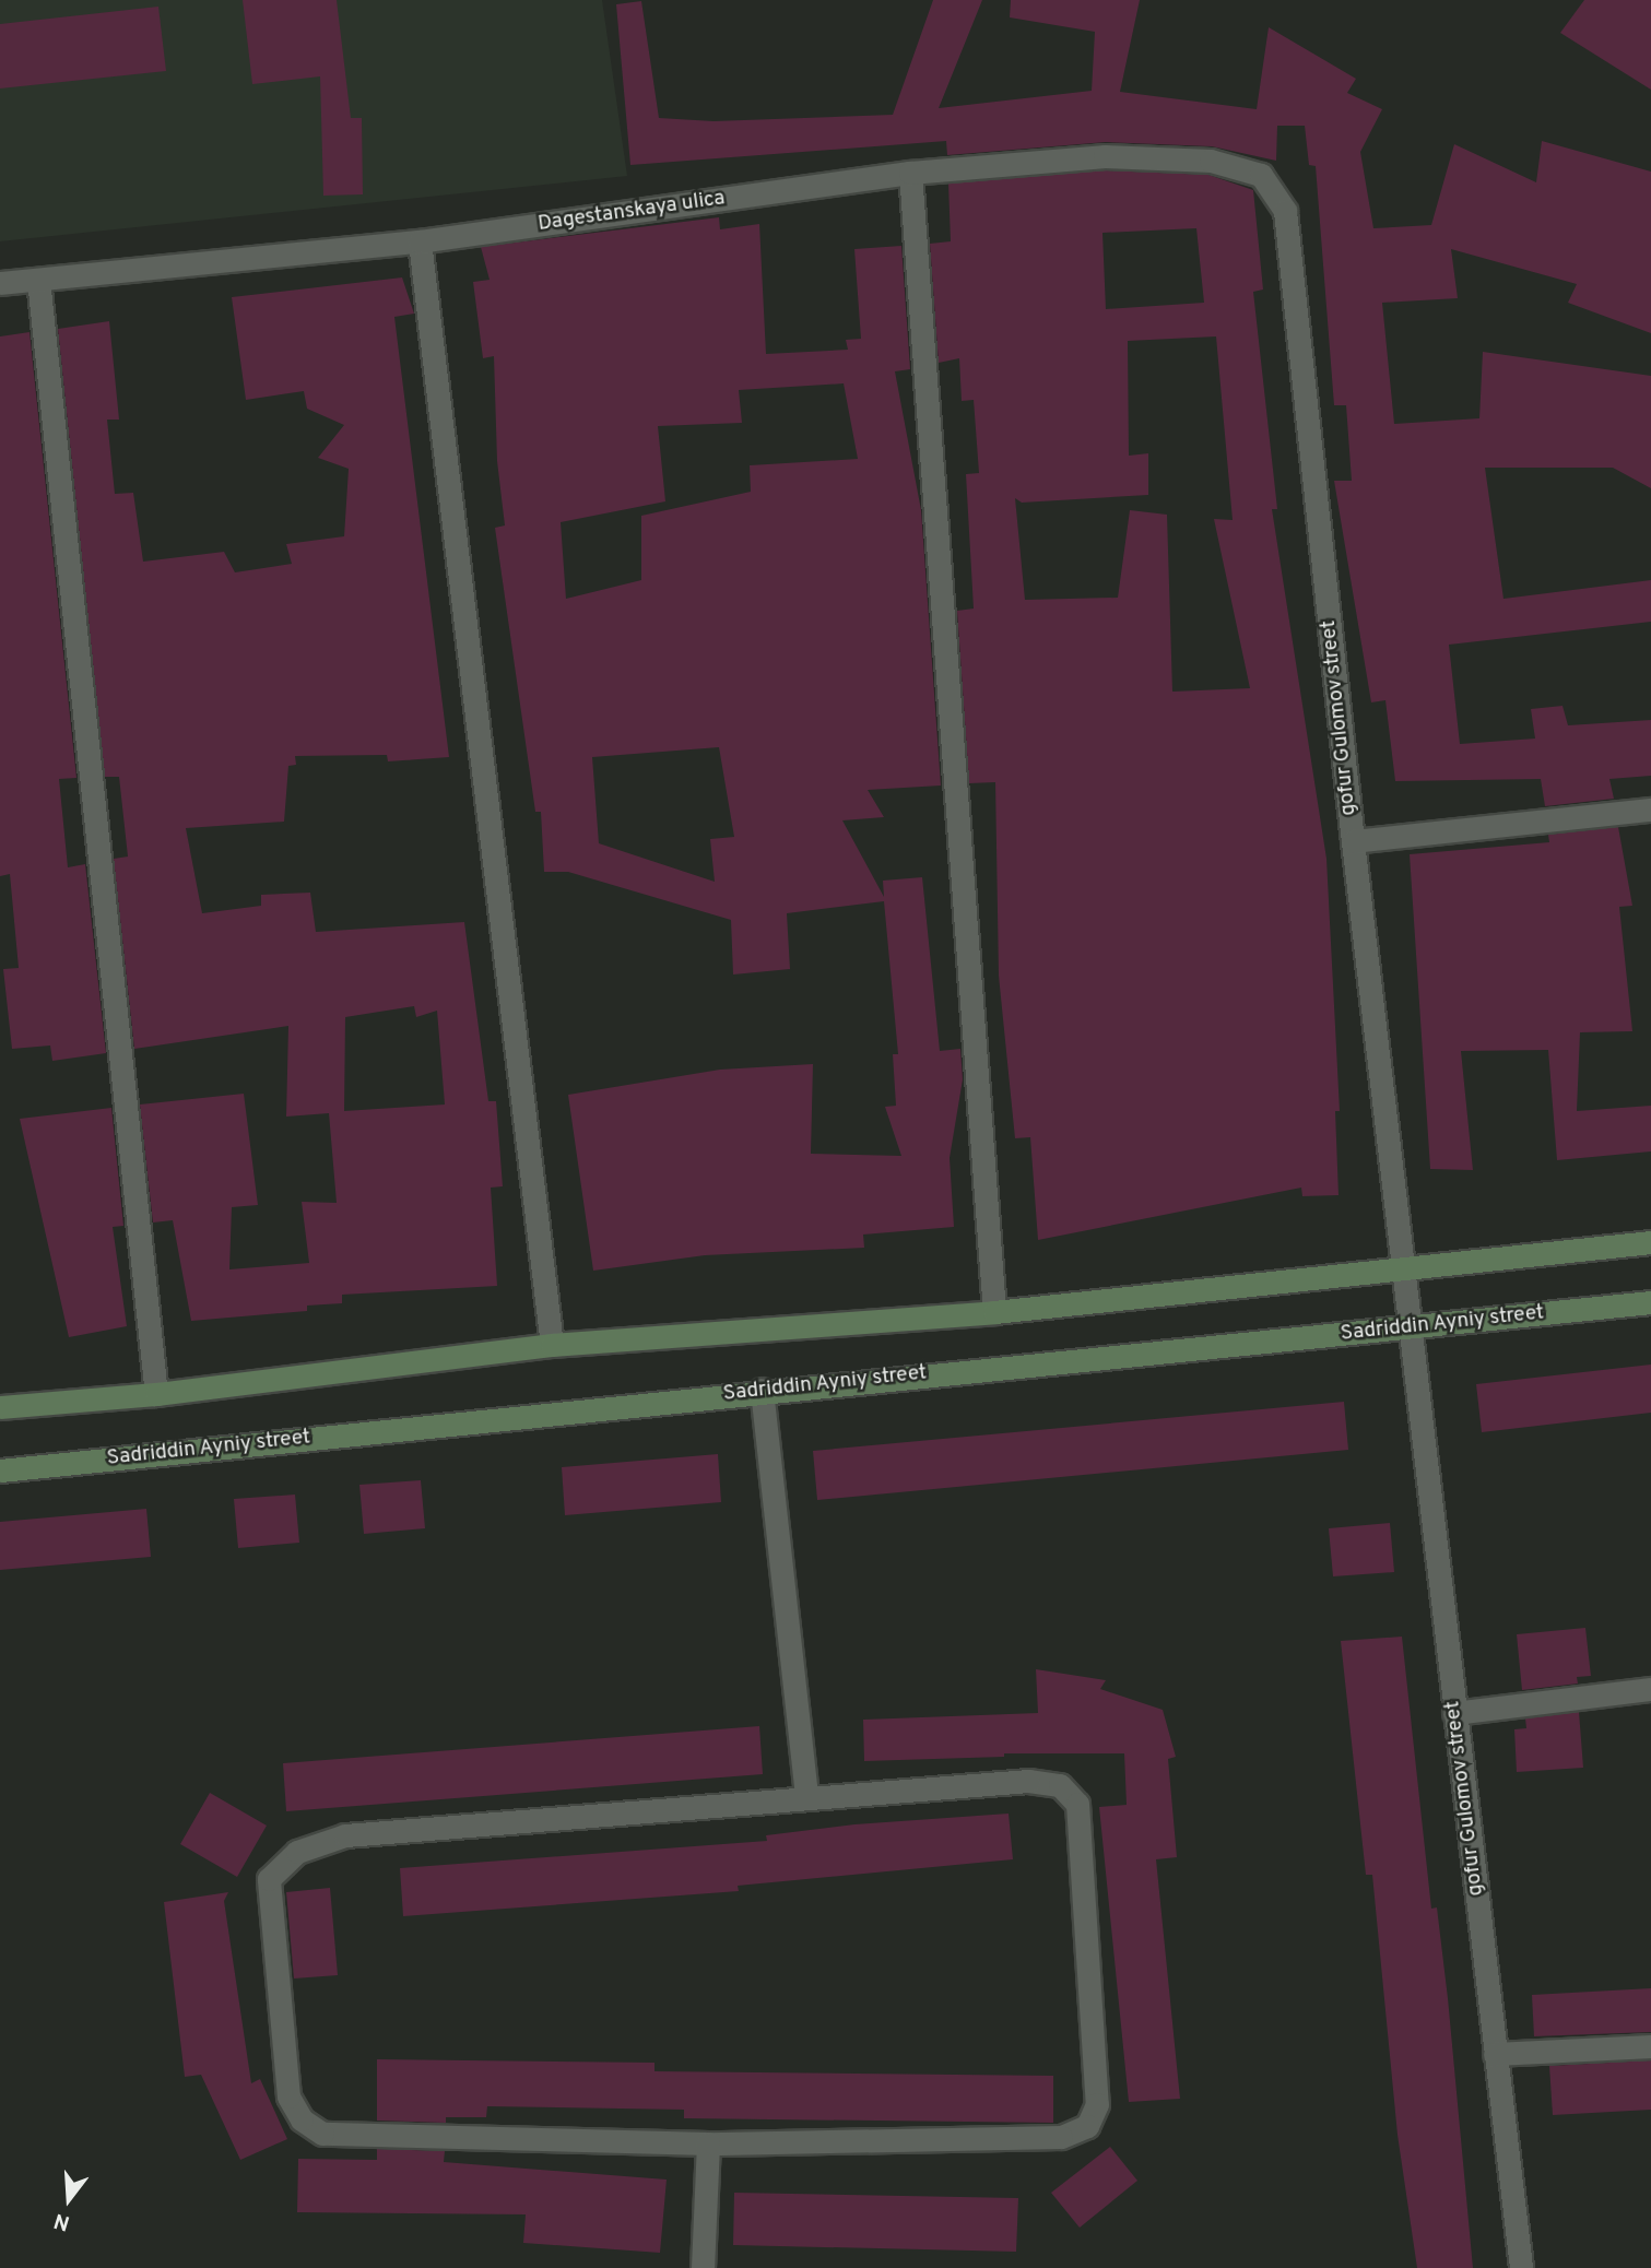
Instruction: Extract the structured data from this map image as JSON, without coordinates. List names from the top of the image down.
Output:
{
  "streets": {
    "main road": ["Sadriddin Ayniy street"],
    "street": ["Dagestanskaya ulica", "gofur Gulomov street"]
  },
  "crossings": [
    ["Dagestanskaya ulica", "gofur Gulomov street"],
    ["gofur Gulomov street", "Sadriddin Ayniy street"]
  ],
  "north": "bottom"
}
